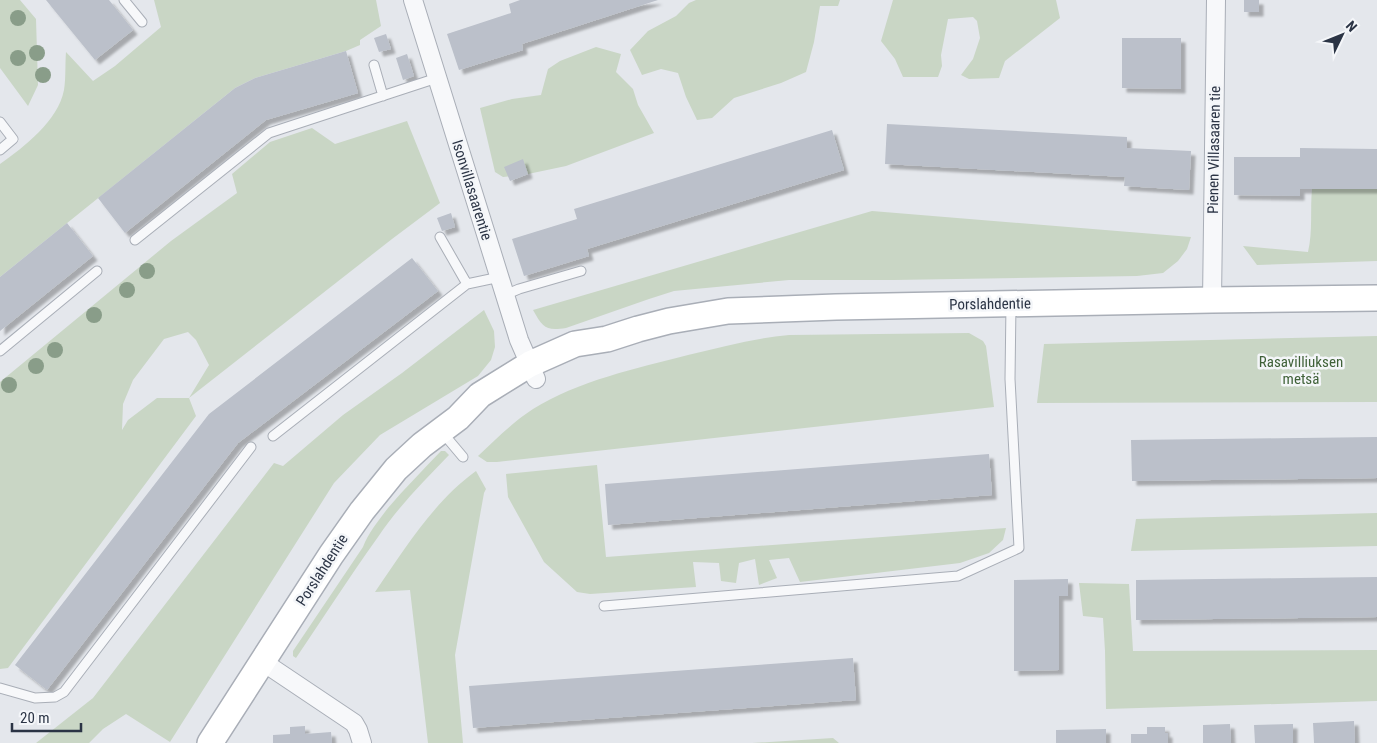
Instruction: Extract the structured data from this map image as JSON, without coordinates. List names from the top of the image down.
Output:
{
  "streets": {
    "street": ["Pienen Villasaaren tie", "Isonvillasaarentie", "Porslahdentie"]
  },
  "crossings": [
    ["Pienen Villasaaren tie", "Porslahdentie"],
    ["Isonvillasaarentie", "Porslahdentie"]
  ],
  "parks": ["Rasavilliuksen metsä"],
  "scale_bar": "20 m",
  "north": "top right"
}
